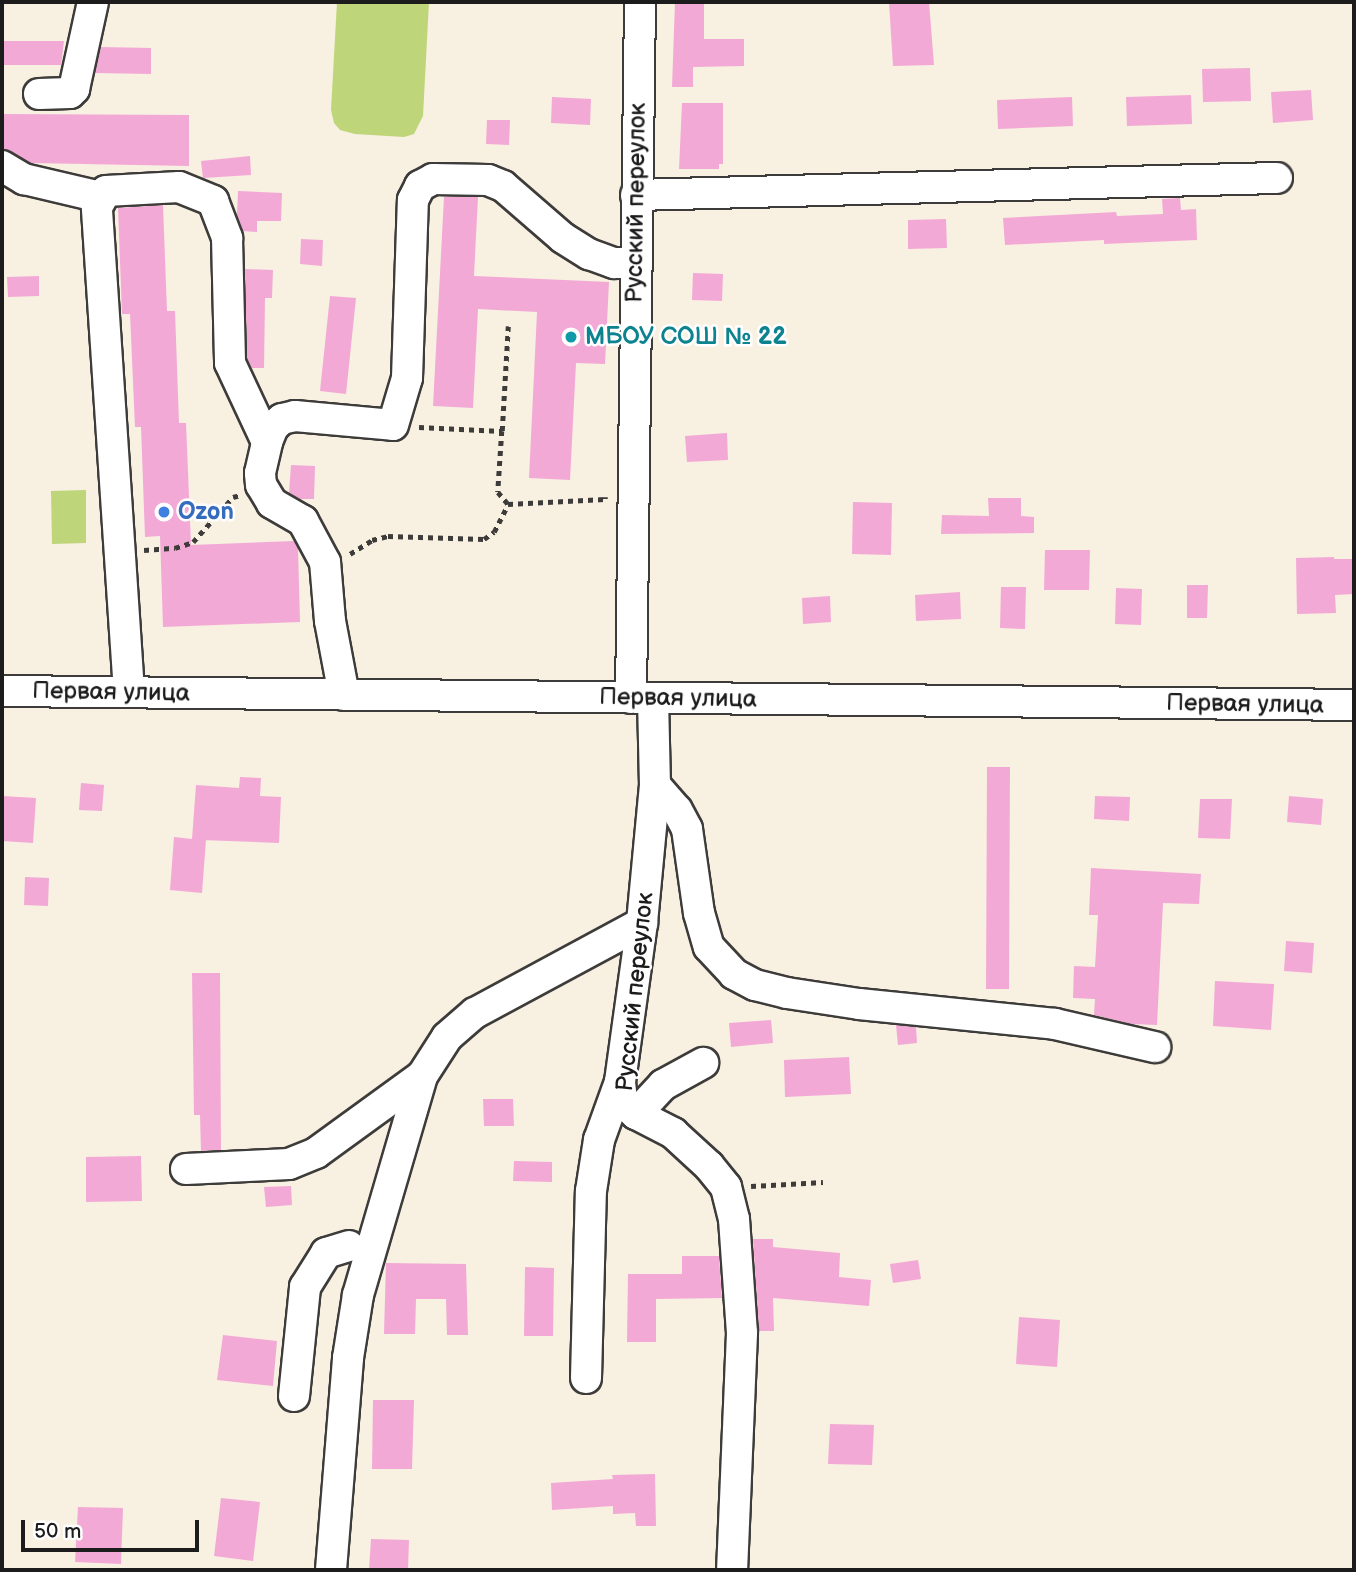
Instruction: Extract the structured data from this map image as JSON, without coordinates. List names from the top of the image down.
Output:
{
  "streets": {
    "street": ["Русский переулок", "Первая улица"]
  },
  "crossings": [
    ["Русский переулок", "Первая улица"]
  ],
  "places": ["МБОУ СОШ № 22", "Ozon"],
  "scale_bar": "50 m"
}
